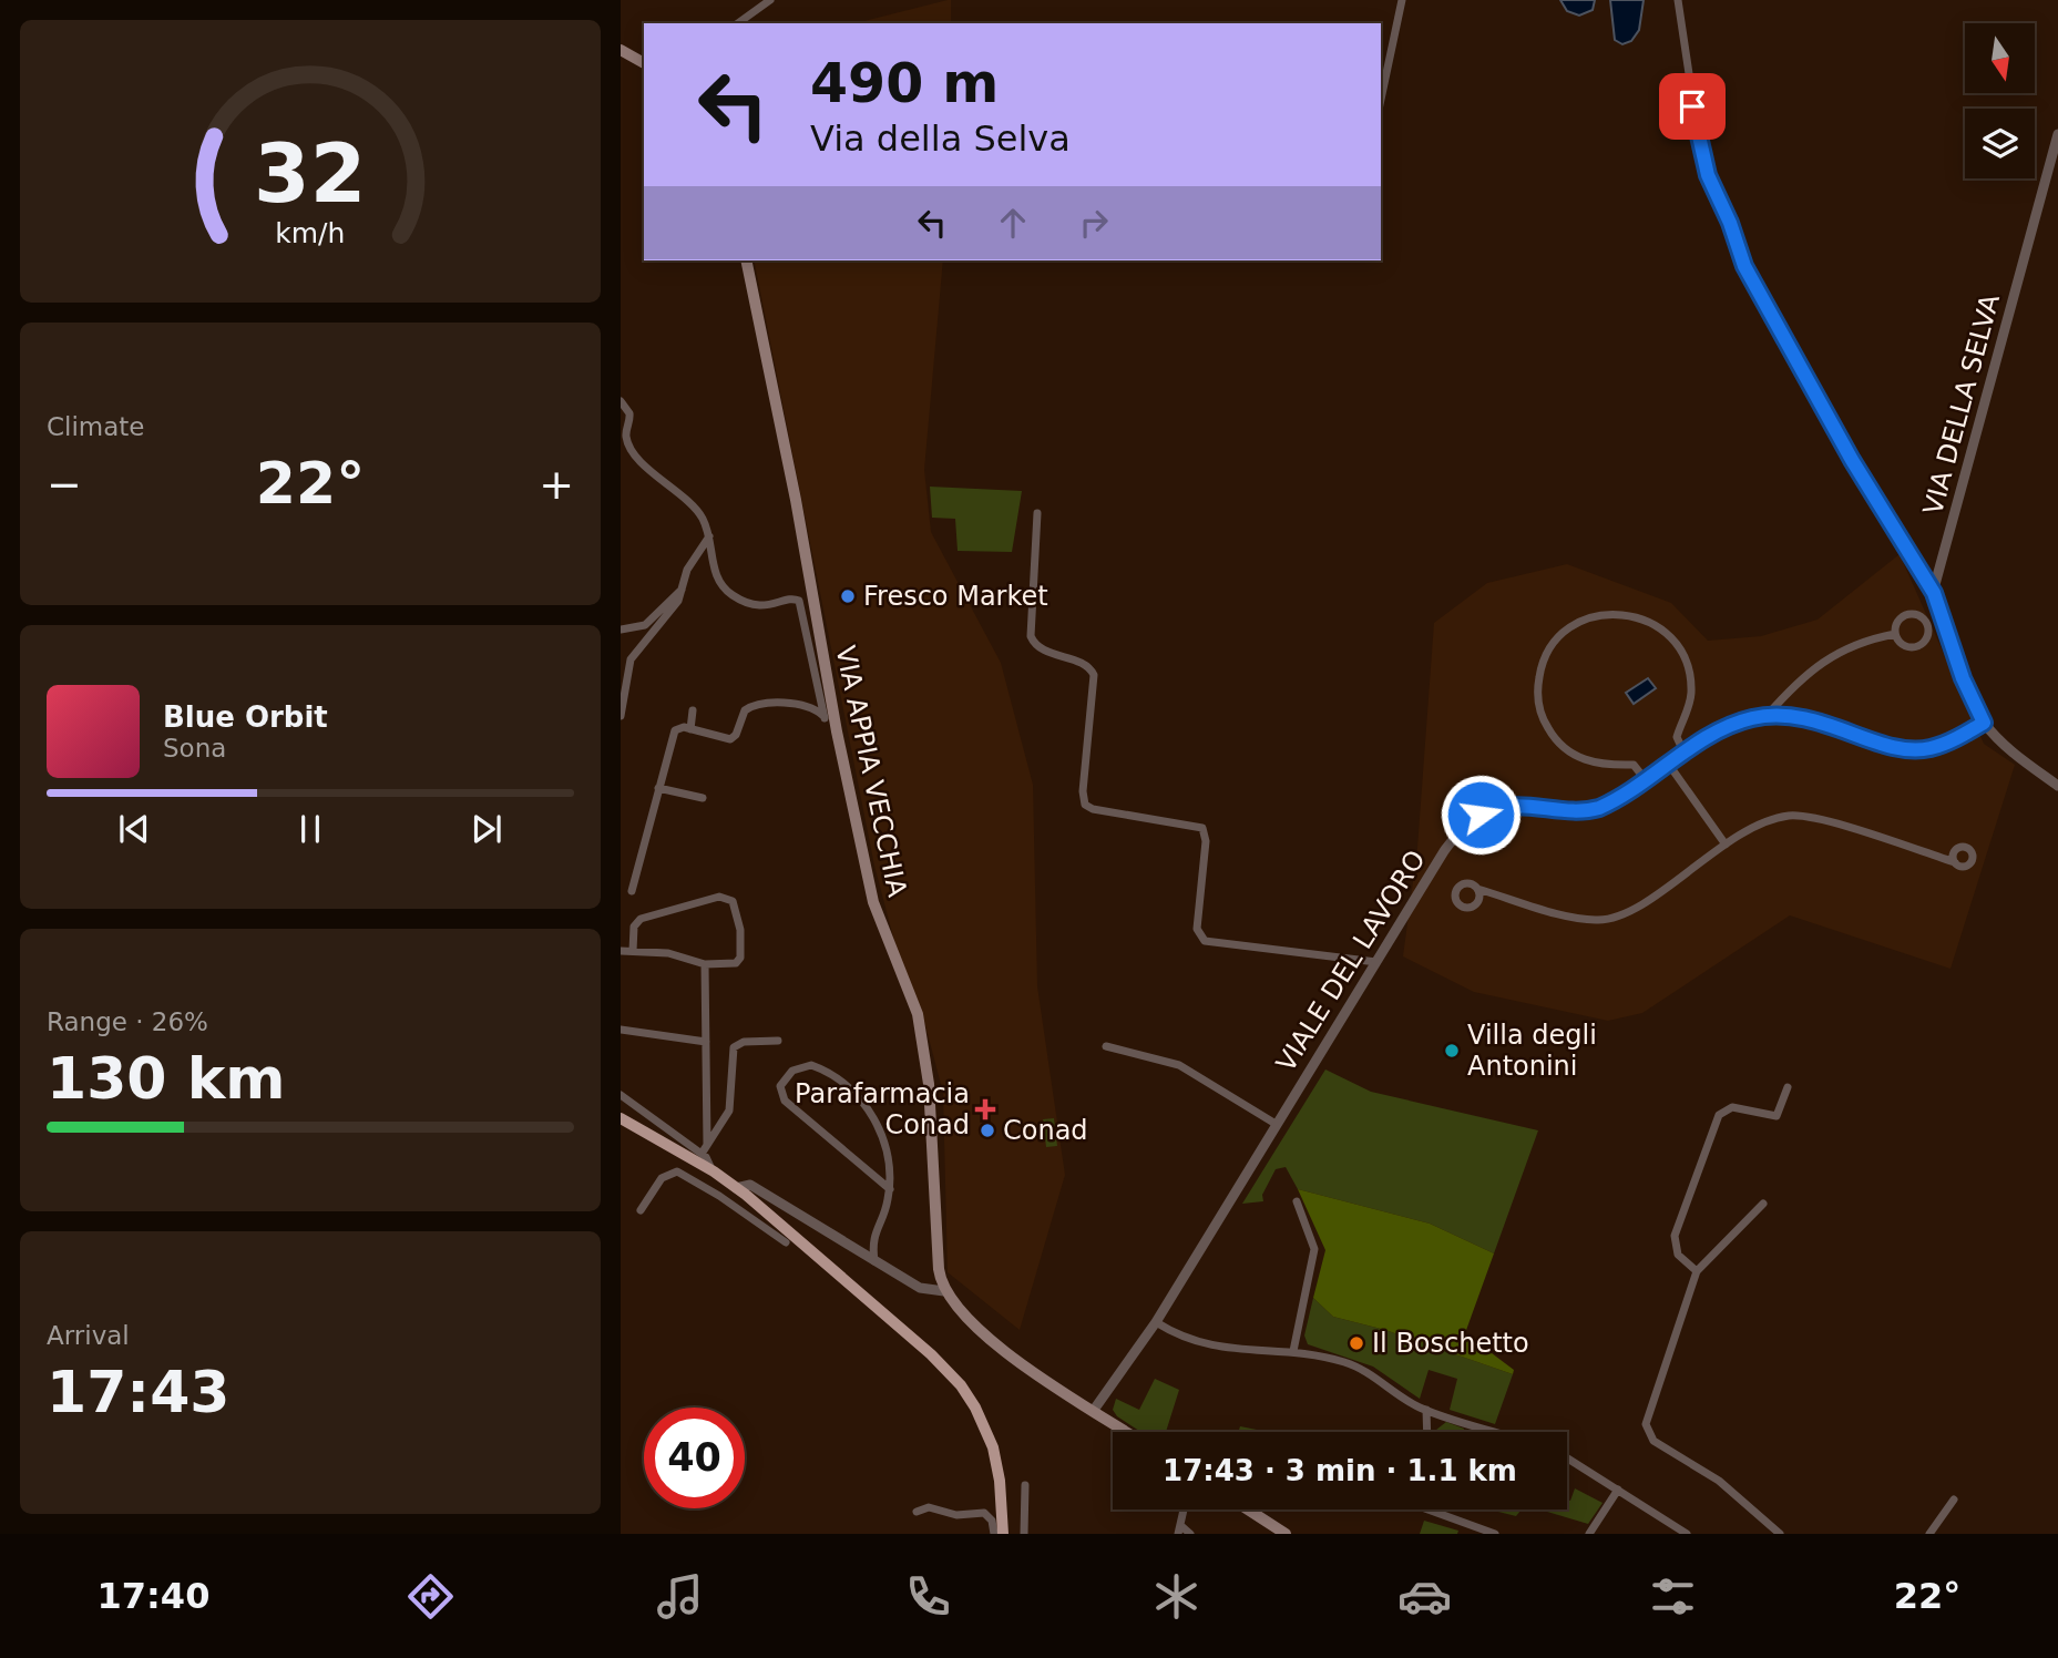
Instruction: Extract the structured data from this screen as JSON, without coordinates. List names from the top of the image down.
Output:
{
  "streets": {
    "main road": ["VIA APPIA VECCHIA"],
    "street": ["VIA DELLA SELVA", "VIALE DEL LAVORO"]
  },
  "crossings": [
    ["VIA DELLA SELVA", "VIALE DEL LAVORO"]
  ],
  "places": {
    "other": [
      "Fresco Market",
      "Villa degli Antonini",
      "Conad",
      "Il Boschetto"
    ],
    "health": ["Parafarmacia Conad"]
  },
  "north": "bottom",
  "page": {
    "turn": ["490 m", "Via della Selva"],
    "tile": [
      "Climate",
      ["Range · 26%", "130 km"],
      ["Arrival", "17:43"]
    ],
    "heat": ["−", "22°", "+"],
    "song": ["Blue Orbit", "Sona"],
    "limit": "40",
    "trip": "17:43 · 3 min · 1.1 km",
    "tabs": ["17:40", "22°"],
    "gauge": ["32", "km/h"]
  }
}
